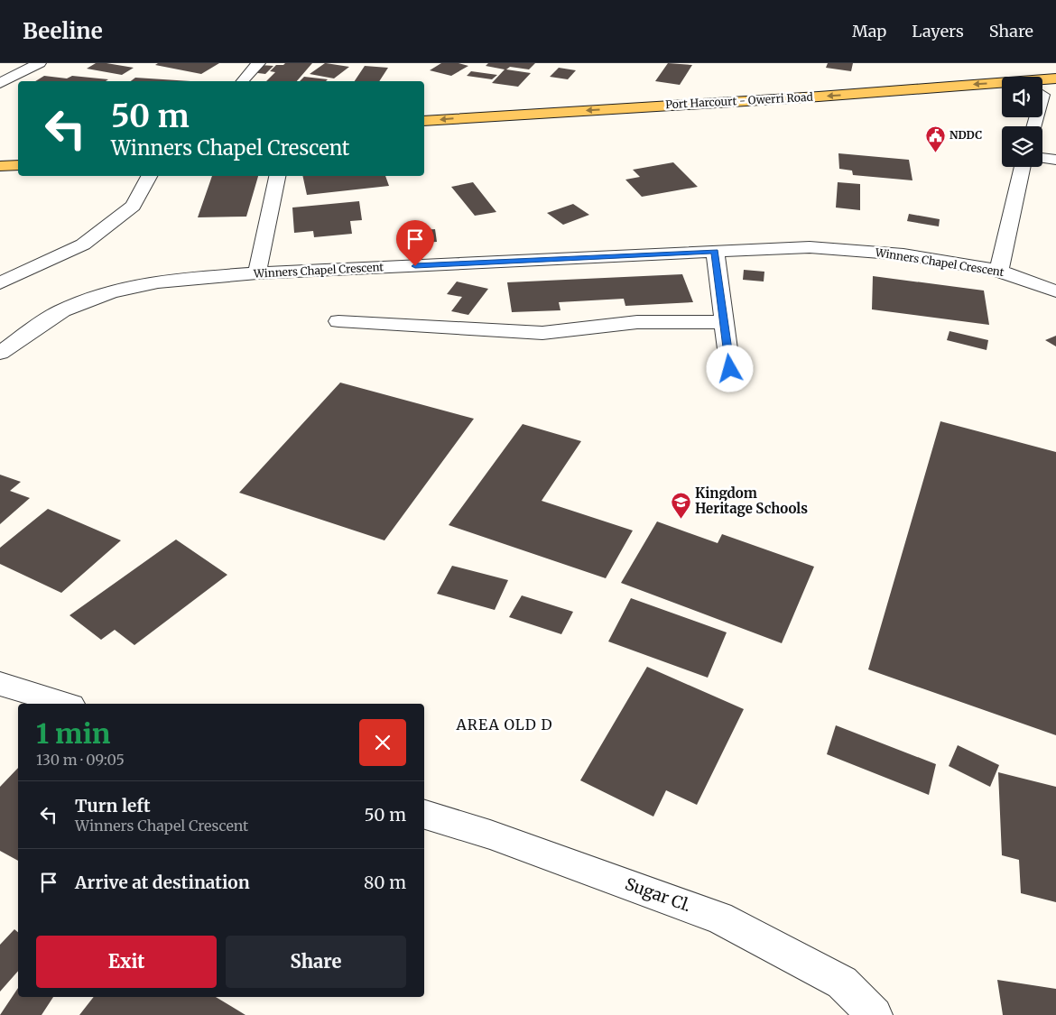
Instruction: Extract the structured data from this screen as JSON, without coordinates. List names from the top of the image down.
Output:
{
  "streets": {
    "main road": ["Port Harcourt - Owerri Road"],
    "street": ["Winners Chapel Crescent", "Sugar Cl."]
  },
  "districts": ["AREA OLD D"],
  "places": {
    "public building": ["NDDC"],
    "school or university": ["Kingdom Heritage Schools"]
  },
  "page": {
    "header": "Beeline",
    "nav": ["Map", "Layers", "Share"],
    "turn": ["50 m", "Winners Chapel Crescent"],
    "heading": ["1 min", "130 m · 09:05"],
    "list": [
      {
        "name": "Turn left",
        "note": "Winners Chapel Crescent",
        "value": "50 m"
      },
      {
        "name": "Arrive at destination",
        "value": "80 m"
      }
    ],
    "buttons": ["Exit", "Share"]
  }
}
